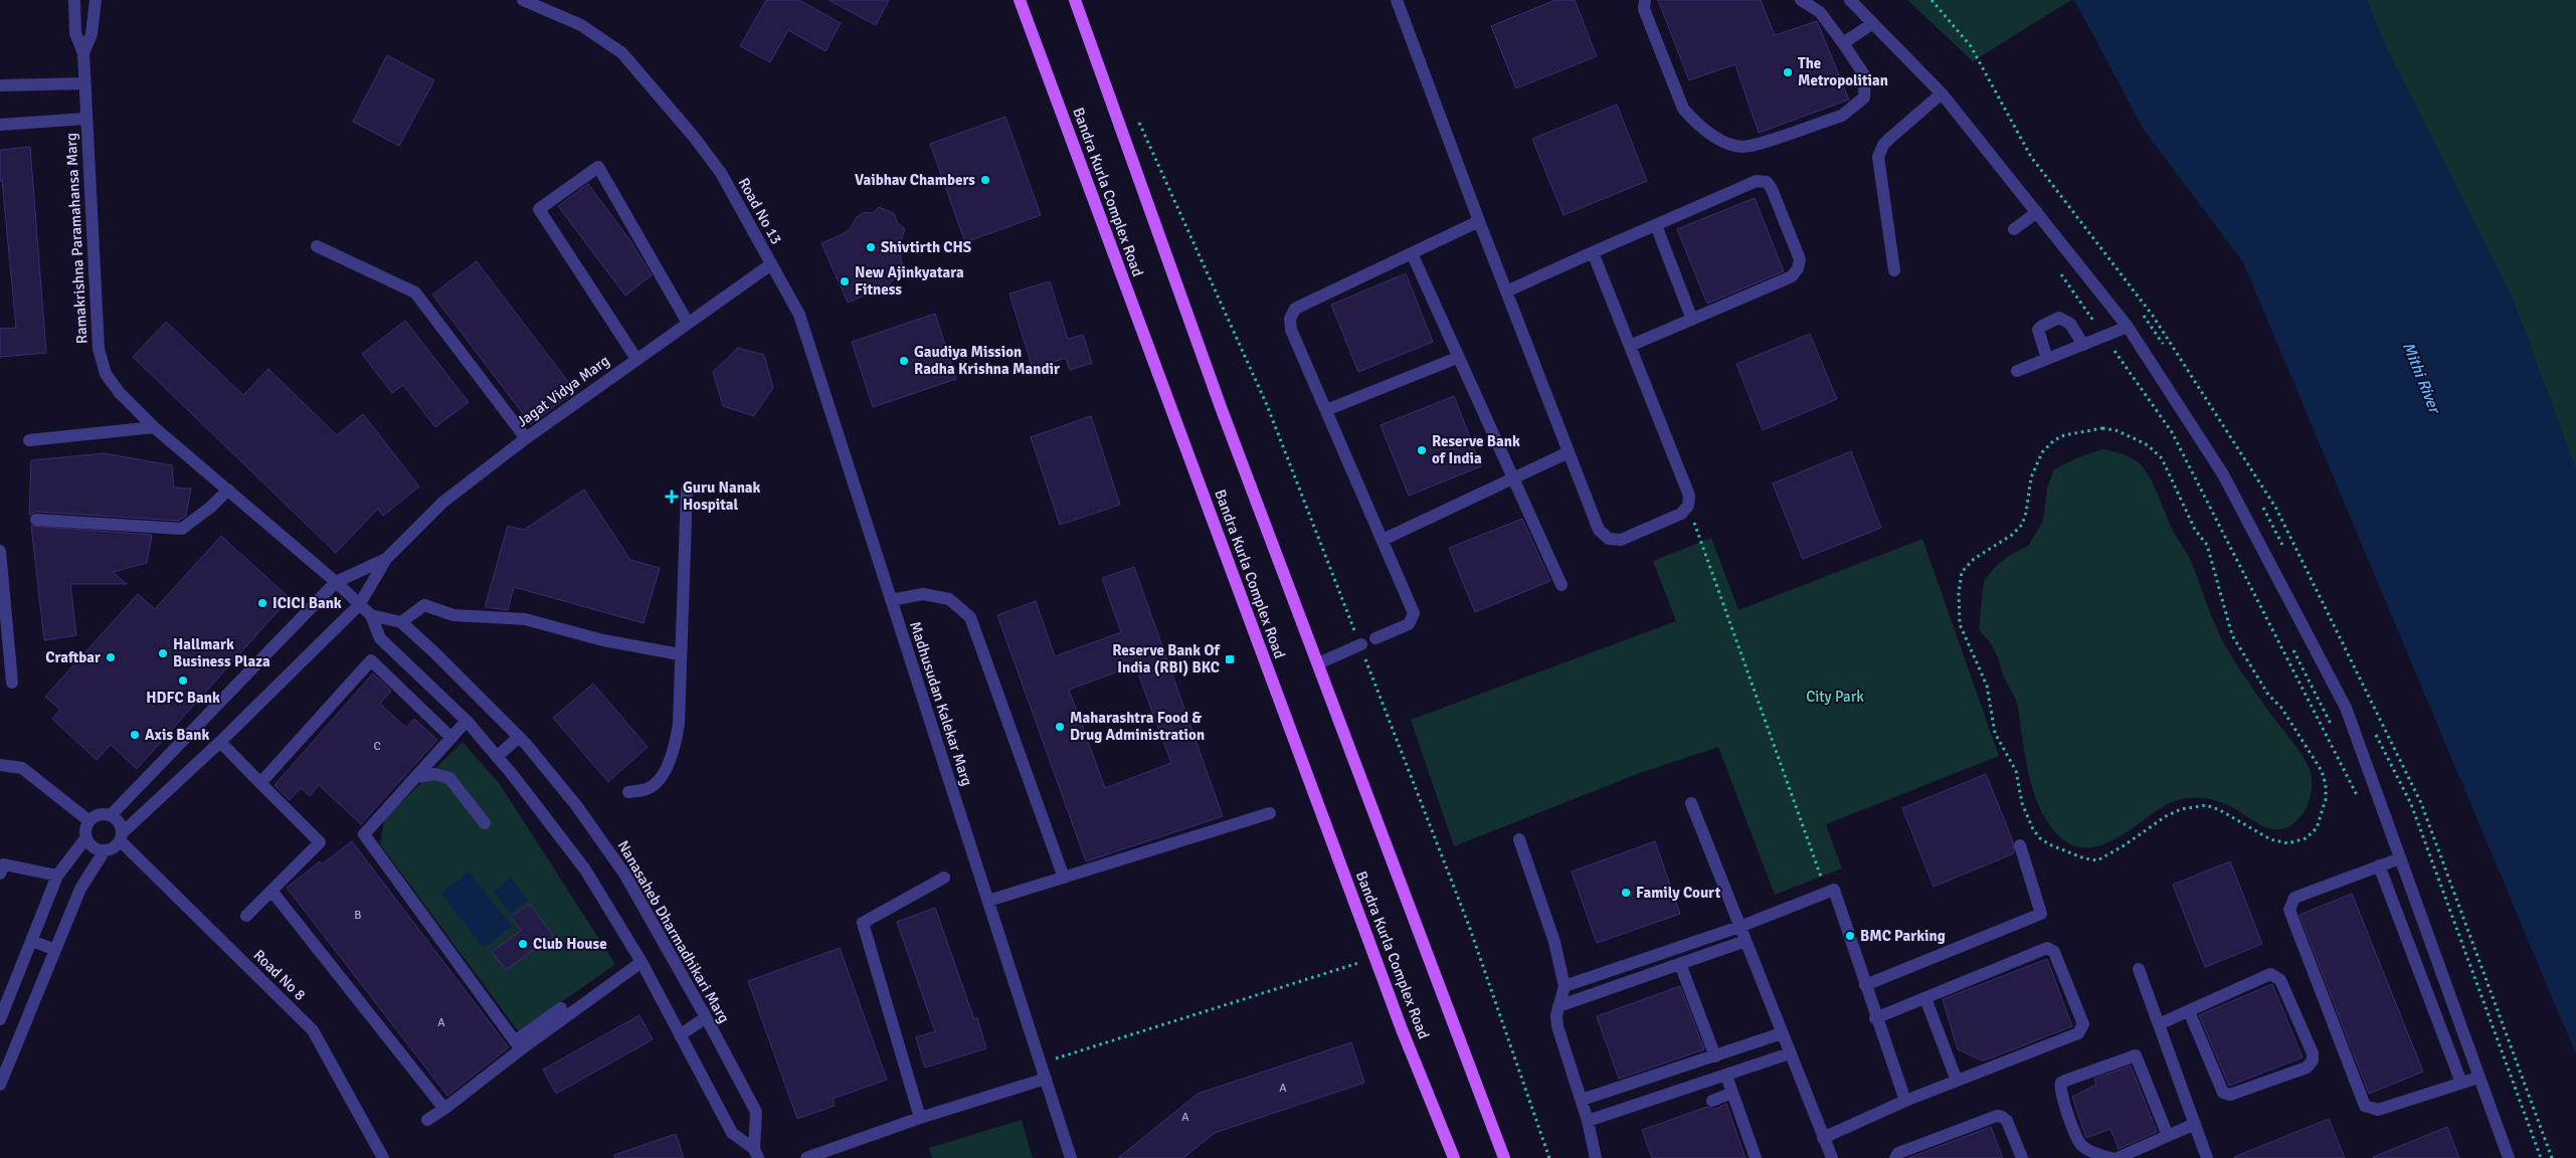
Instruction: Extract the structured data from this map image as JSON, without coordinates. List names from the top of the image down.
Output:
{
  "streets": {
    "main road": ["Bandra Kurla Complex Road"],
    "street": [
      "Road No 13",
      "Ramakrishna Paramahansa Marg",
      "Jagat Vidya Marg",
      "Madhusudan Kalekar Marg",
      "Nanasaheb Dharmadhikari Marg",
      "Road No 8"
    ]
  },
  "crossings": [
    ["Road No 13", "Jagat Vidya Marg"],
    ["Road No 13", "Madhusudan Kalekar Marg"],
    ["Ramakrishna Paramahansa Marg", "Nanasaheb Dharmadhikari Marg"],
    ["Jagat Vidya Marg", "Madhusudan Kalekar Marg"]
  ],
  "water": ["Mithi River"],
  "parks": ["City Park"],
  "places": {
    "other": [
      "The Metropolitian",
      "Vaibhav Chambers",
      "Shivtirth CHS",
      "New Ajinkyatara Fitness",
      "Gaudiya Mission Radha Krishna Mandir",
      "Reserve Bank of India",
      "ICICI Bank",
      "Hallmark Business Plaza",
      "Craftbar",
      "HDFC Bank",
      "Maharashtra Food & Drug Administration",
      "Axis Bank",
      "Family Court",
      "BMC Parking",
      "Club House"
    ],
    "health": ["Guru Nanak Hospital"],
    "transit": ["Reserve Bank Of India (RBI) BKC"]
  },
  "house_numbers": [
    "C",
    "B",
    "A",
    "A",
    "A"
  ]
}
